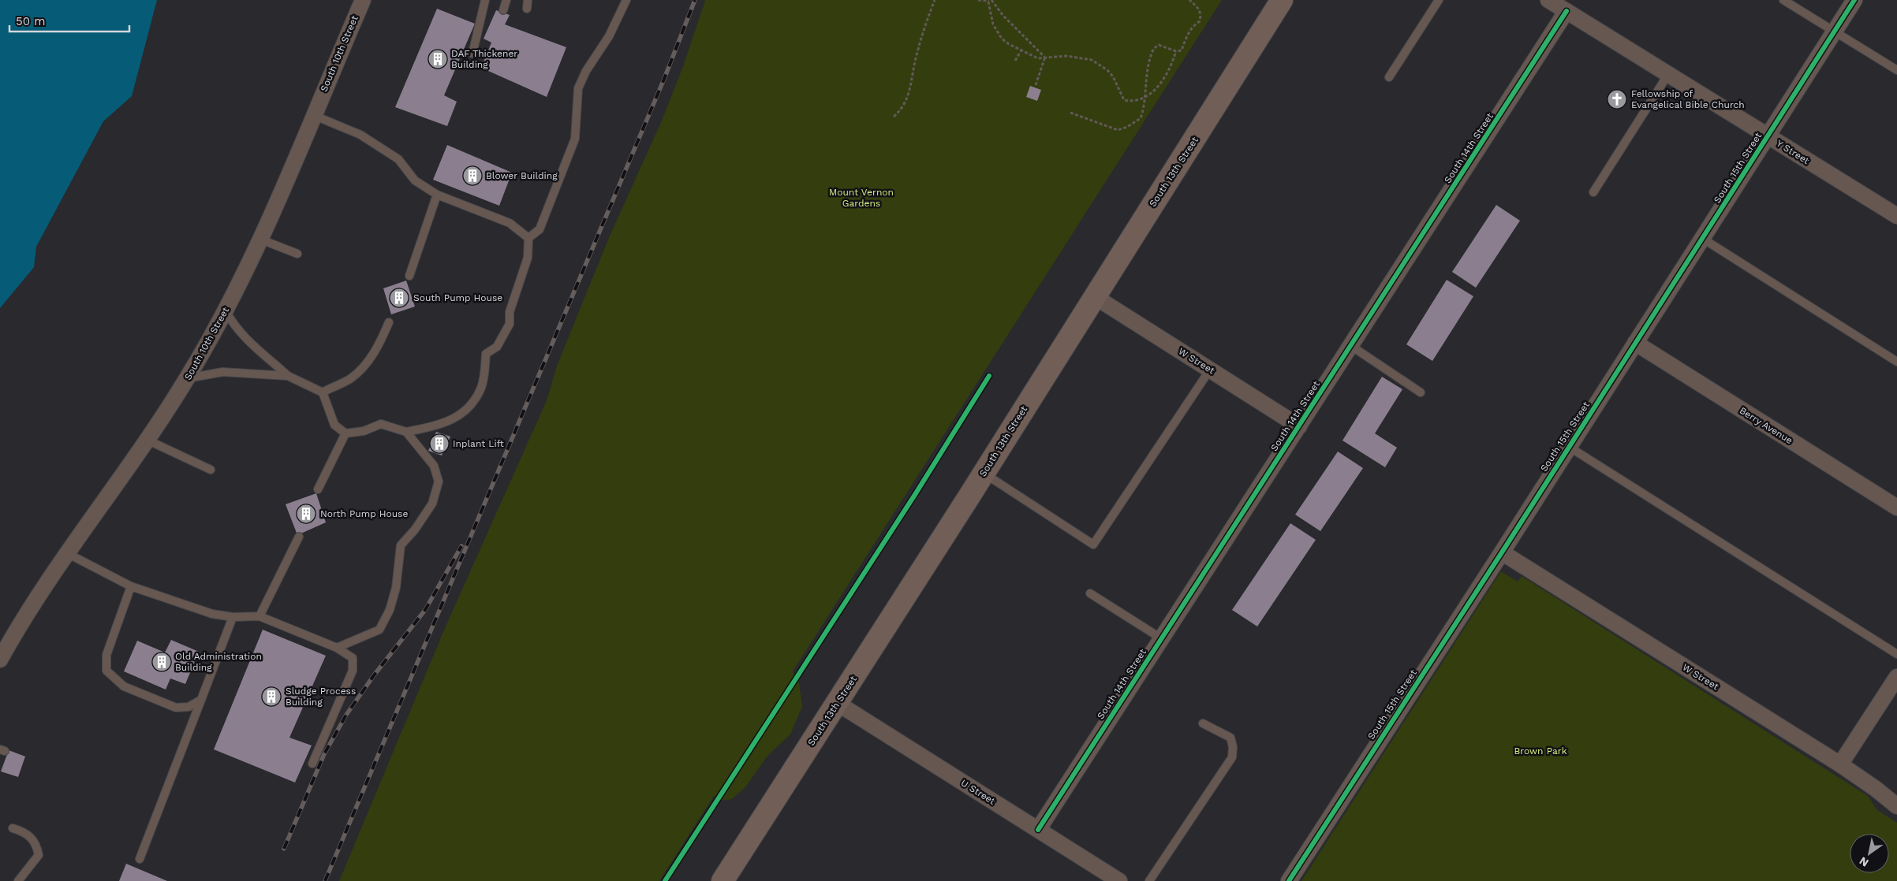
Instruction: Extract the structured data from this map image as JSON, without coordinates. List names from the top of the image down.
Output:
{
  "streets": {
    "main road": ["South 13th Street"],
    "street": [
      "South 10th Street",
      "South 14th Street",
      "Y Street",
      "South 15th Street",
      "W Street",
      "Berry Avenue",
      "U Street"
    ]
  },
  "crossings": [
    ["South 14th Street", "Y Street"],
    ["South 14th Street", "W Street"],
    ["South 14th Street", "U Street"],
    ["Y Street", "South 15th Street"],
    ["South 15th Street", "W Street"],
    ["South 15th Street", "Berry Avenue"],
    ["South 13th Street", "W Street"],
    ["South 13th Street", "U Street"]
  ],
  "parks": ["Mount Vernon Gardens", "Brown Park"],
  "places": {
    "building": [
      "DAF Thickener Building",
      "Blower Building",
      "South Pump House",
      "Inplant Lift",
      "North Pump House",
      "Old Administration Building",
      "Sludge Process Building"
    ],
    "church": ["Fellowship of Evangelical Bible Church"]
  },
  "scale_bar": "50 m",
  "north": "bottom left"
}
